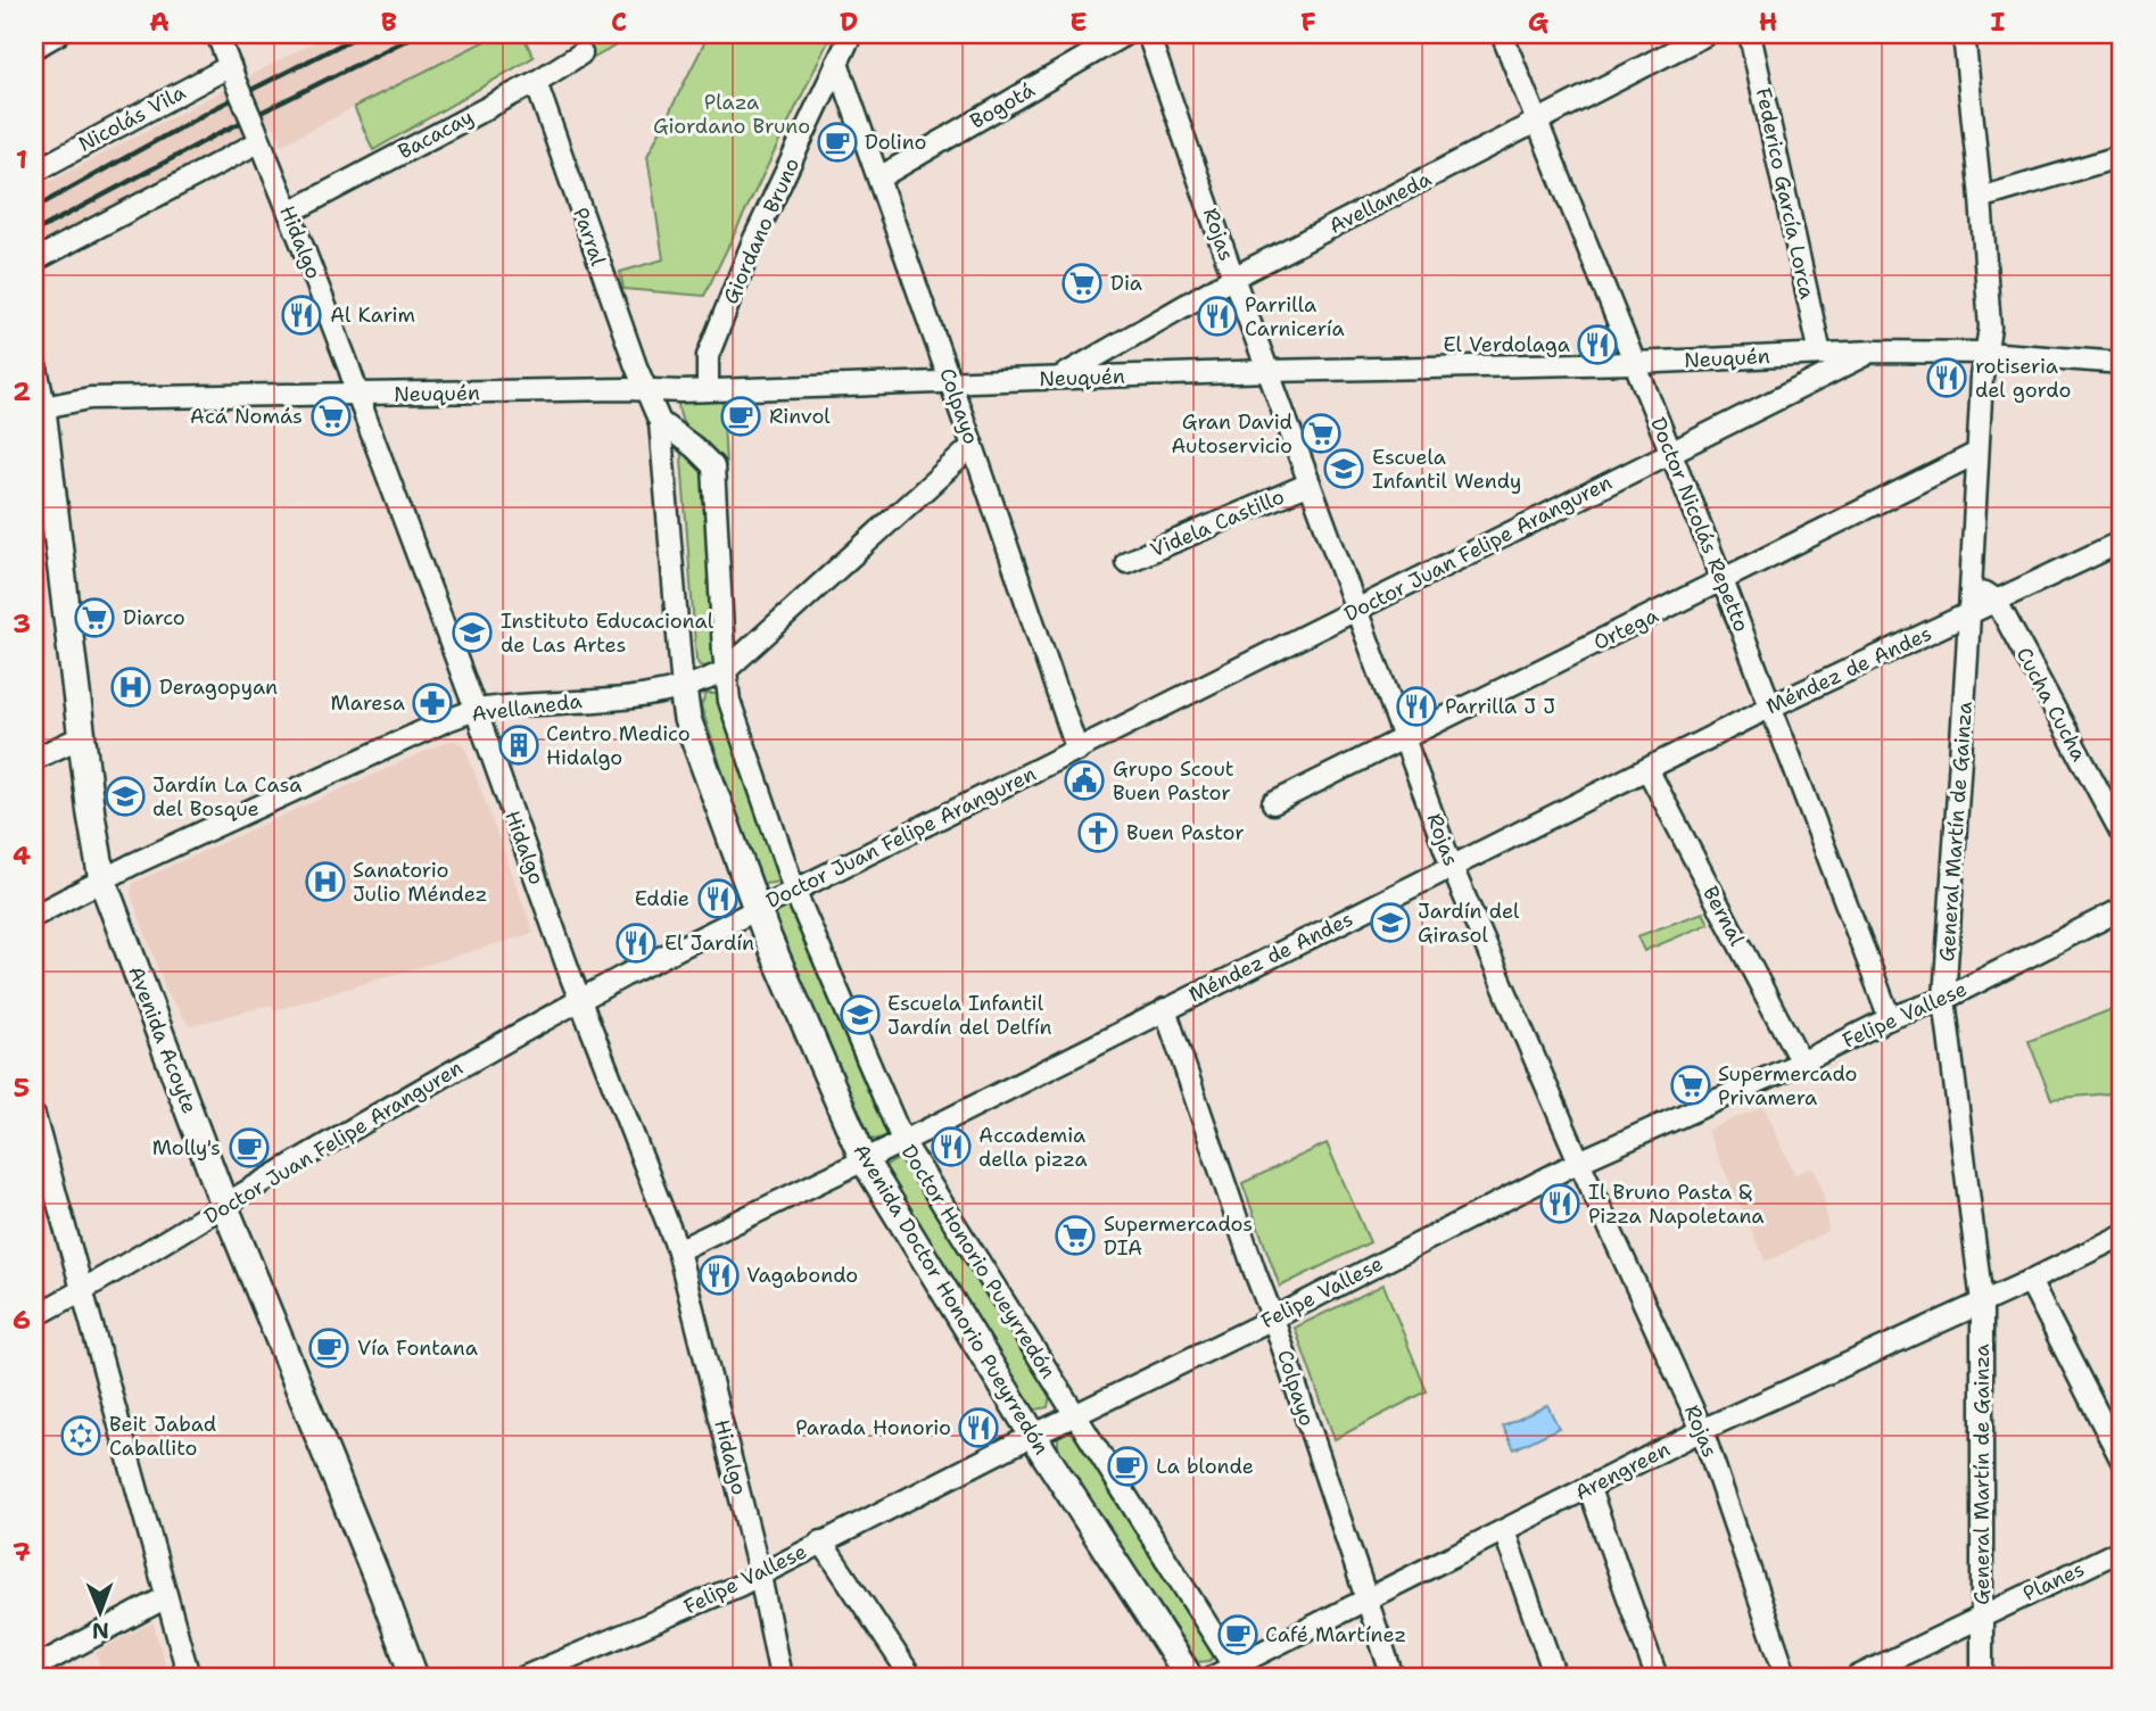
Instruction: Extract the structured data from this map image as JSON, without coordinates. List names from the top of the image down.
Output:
{
  "streets": {
    "main road": ["Avenida Acoyte", "Avenida Doctor Honorio Pueyrredón"],
    "street": [
      "Bogotá",
      "Nicolás Vila",
      "Bacacay",
      "Federico García Lorca",
      "Avellaneda",
      "Giordano Bruno",
      "Rojas",
      "Parral",
      "Hidalgo",
      "Neuquén",
      "Colpayo",
      "Videla Castillo",
      "Doctor Nicolás Repetto",
      "Doctor Juan Felipe Aranguren",
      "Ortega",
      "Méndez de Andes",
      "Cucha Cucha",
      "General Martín de Gainza",
      "Bernal",
      "Felipe Vallese",
      "Doctor Honorio Pueyrredón",
      "Arengreen",
      "Planes"
    ]
  },
  "crossings": [
    ["Bogotá", "Colpayo"],
    ["Nicolás Vila", "Hidalgo"],
    ["Bacacay", "Parral"],
    ["Bacacay", "Hidalgo"],
    ["Federico García Lorca", "Neuquén"],
    ["Avellaneda", "Rojas"],
    ["Avellaneda", "Hidalgo"],
    ["Avellaneda", "Neuquén"],
    ["Avellaneda", "Colpayo"],
    ["Avellaneda", "Doctor Nicolás Repetto"],
    ["Avellaneda", "Avenida Acoyte"],
    ["Avellaneda", "Doctor Honorio Pueyrredón"],
    ["Avellaneda", "Avenida Doctor Honorio Pueyrredón"],
    ["Giordano Bruno", "Neuquén"],
    ["Giordano Bruno", "Colpayo"],
    ["Rojas", "Neuquén"],
    ["Rojas", "Videla Castillo"],
    ["Rojas", "Doctor Juan Felipe Aranguren"],
    ["Rojas", "Ortega"],
    ["Rojas", "Méndez de Andes"],
    ["Rojas", "Felipe Vallese"],
    ["Rojas", "Arengreen"],
    ["Parral", "Neuquén"],
    ["Parral", "Avenida Doctor Honorio Pueyrredón"],
    ["Hidalgo", "Neuquén"],
    ["Hidalgo", "Doctor Juan Felipe Aranguren"],
    ["Hidalgo", "Méndez de Andes"],
    ["Hidalgo", "Felipe Vallese"],
    ["Neuquén", "Colpayo"],
    ["Neuquén", "Doctor Nicolás Repetto"],
    ["Neuquén", "Doctor Juan Felipe Aranguren"],
    ["Neuquén", "General Martín de Gainza"],
    ["Neuquén", "Avenida Acoyte"],
    ["Neuquén", "Avenida Doctor Honorio Pueyrredón"],
    ["Colpayo", "Doctor Juan Felipe Aranguren"],
    ["Colpayo", "Méndez de Andes"],
    ["Colpayo", "Felipe Vallese"],
    ["Colpayo", "Arengreen"],
    ["Doctor Nicolás Repetto", "Doctor Juan Felipe Aranguren"],
    ["Doctor Nicolás Repetto", "Ortega"],
    ["Doctor Nicolás Repetto", "Méndez de Andes"],
    ["Doctor Nicolás Repetto", "Felipe Vallese"],
    ["Doctor Juan Felipe Aranguren", "Avenida Acoyte"],
    ["Doctor Juan Felipe Aranguren", "Doctor Honorio Pueyrredón"],
    ["Doctor Juan Felipe Aranguren", "Avenida Doctor Honorio Pueyrredón"],
    ["Ortega", "General Martín de Gainza"],
    ["Méndez de Andes", "Cucha Cucha"],
    ["Méndez de Andes", "General Martín de Gainza"],
    ["Méndez de Andes", "Bernal"],
    ["Méndez de Andes", "Doctor Honorio Pueyrredón"],
    ["Méndez de Andes", "Avenida Doctor Honorio Pueyrredón"],
    ["Cucha Cucha", "General Martín de Gainza"],
    ["General Martín de Gainza", "Felipe Vallese"],
    ["General Martín de Gainza", "Arengreen"],
    ["General Martín de Gainza", "Planes"],
    ["Bernal", "Felipe Vallese"],
    ["Felipe Vallese", "Doctor Honorio Pueyrredón"],
    ["Felipe Vallese", "Avenida Doctor Honorio Pueyrredón"],
    ["Doctor Honorio Pueyrredón", "Avenida Doctor Honorio Pueyrredón"],
    ["Doctor Honorio Pueyrredón", "Arengreen"]
  ],
  "parks": ["Plaza Giordano Bruno"],
  "places": {
    "cafe": [
      "Dolino",
      "Rinvol",
      "Molly's",
      "Vía Fontana",
      "La blonde",
      "Café Martínez"
    ],
    "supermarket": [
      "Dia",
      "Acá Nomás",
      "Gran David Autoservicio",
      "Diarco",
      "Supermercado Privamera",
      "Supermercados DIA"
    ],
    "restaurant": [
      "Al Karim",
      "Parrilla Carnicería",
      "El Verdolaga",
      "rotiseria del gordo",
      "Parrilla J J",
      "Eddie",
      "El Jardín",
      "Accademia della pizza",
      "Il Bruno Pasta & Pizza Napoletana",
      "Vagabondo",
      "Parada Honorio"
    ],
    "school or university": [
      "Escuela Infantil Wendy",
      "Instituto Educacional de Las Artes",
      "Jardín La Casa del Bosque",
      "Jardín del Girasol",
      "Escuela Infantil Jardín del Delfín"
    ],
    "hospital": ["Deragopyan", "Sanatorio Julio Méndez"],
    "pharmacy": ["Maresa"],
    "building": ["Centro Medico Hidalgo"],
    "public building": ["Grupo Scout Buen Pastor"],
    "church": ["Buen Pastor"],
    "synagogue": ["Beit Jabad Caballito"]
  },
  "north": "bottom",
  "grid": {
    "columns": [
      "A",
      "B",
      "C",
      "D",
      "E",
      "F",
      "G",
      "H",
      "I"
    ],
    "rows": [
      "1",
      "2",
      "3",
      "4",
      "5",
      "6",
      "7"
    ]
  }
}
